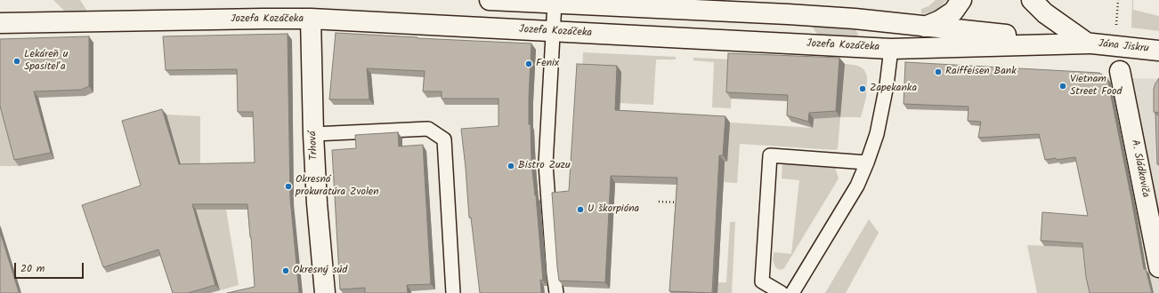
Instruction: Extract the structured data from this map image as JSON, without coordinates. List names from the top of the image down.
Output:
{
  "streets": {
    "street": [
      "Jozefa Kozáčeka",
      "Jána Jiskru",
      "Trhová",
      "A. Sládkoviča"
    ]
  },
  "crossings": [
    ["Jozefa Kozáčeka", "Jána Jiskru"],
    ["Jozefa Kozáčeka", "Trhová"]
  ],
  "places": [
    "Lekáreň u Spasiteľa",
    "Fenix",
    "Raiffeisen Bank",
    "Vietnam Street Food",
    "Zapekanka",
    "Bistro Zuzu",
    "Okresná prokuratúra Zvolen",
    "U škorpióna",
    "Okresný súd"
  ],
  "scale_bar": "20 m"
}
